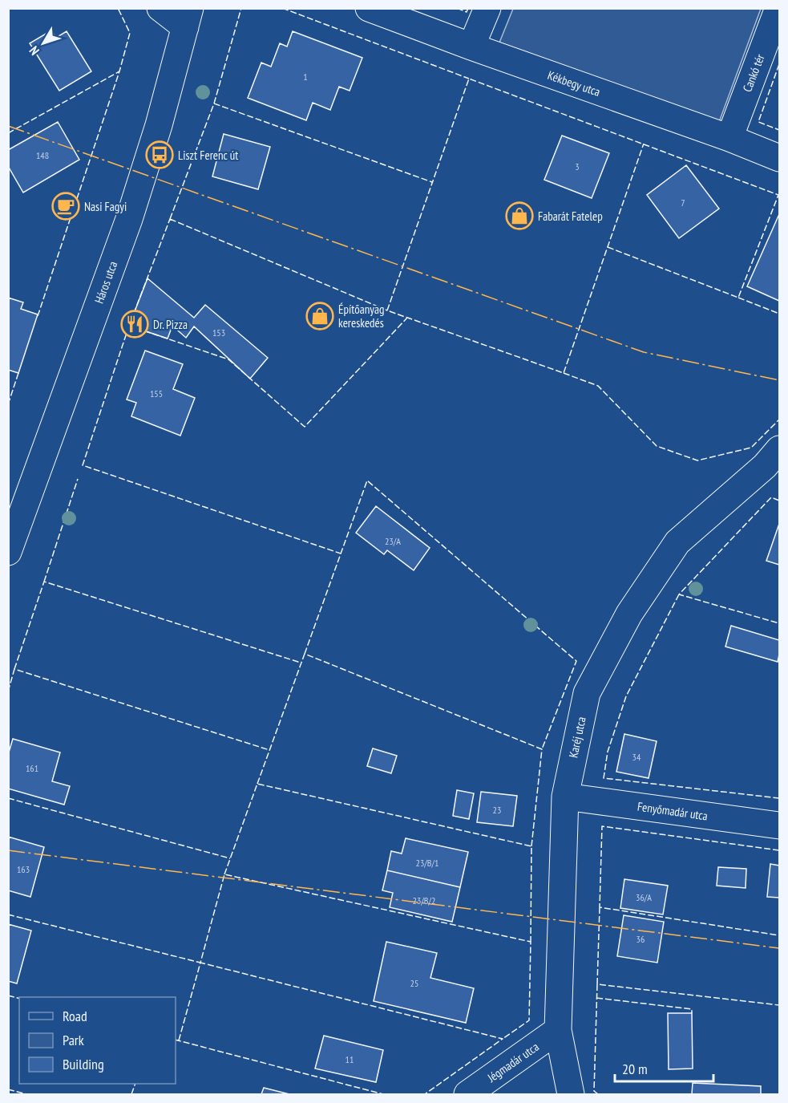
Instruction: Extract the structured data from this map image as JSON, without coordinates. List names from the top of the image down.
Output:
{
  "streets": {
    "street": [
      "Cankó tér",
      "Kékbegy utca",
      "Háros utca",
      "Karéj utca",
      "Fenyőmadár utca",
      "Jégmadár utca"
    ]
  },
  "crossings": [
    ["Cankó tér", "Kékbegy utca"],
    ["Karéj utca", "Fenyőmadár utca"],
    ["Karéj utca", "Jégmadár utca"]
  ],
  "places": {
    "bus stop": ["Liszt Ferenc út"],
    "cafe": ["Nasi Fagyi"],
    "shop": ["Fabarát Fatelep", "Építőanyag kereskedés"],
    "restaurant": ["Dr. Pizza"]
  },
  "house_numbers": [
    "1",
    "148",
    "3",
    "7",
    "153",
    "155",
    "23/A",
    "34",
    "161",
    "23",
    "23/B/1",
    "163",
    "36/A",
    "23/B/2",
    "36",
    "25",
    "11"
  ],
  "legend": ["Road", "Park", "Building"],
  "scale_bar": "20 m",
  "north": "bottom left"
}
